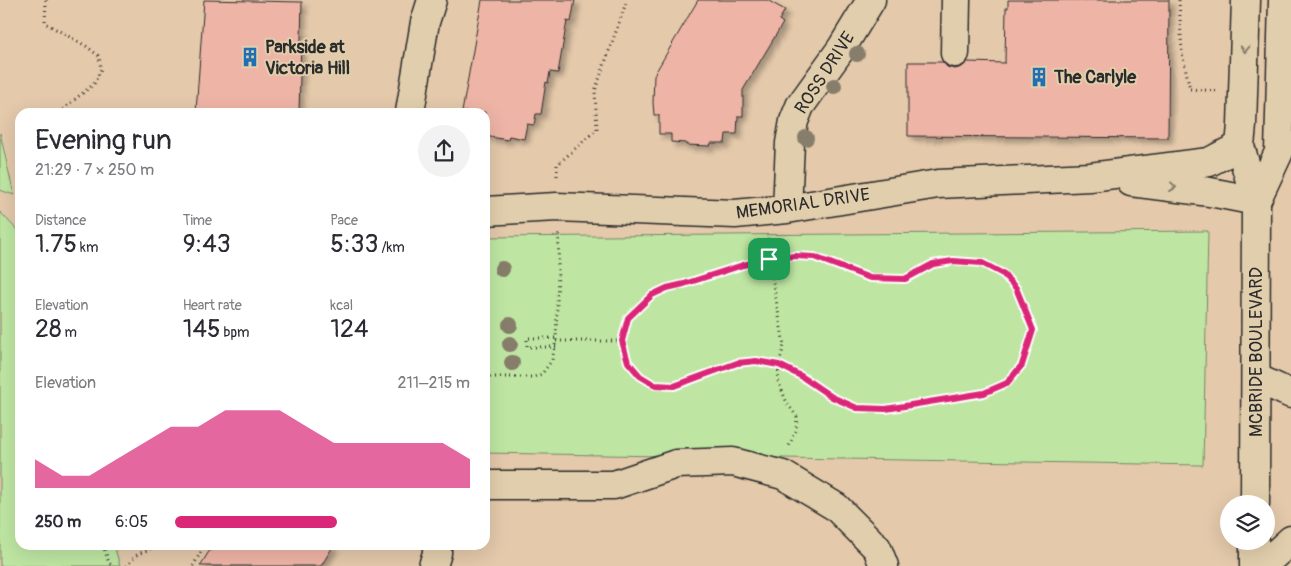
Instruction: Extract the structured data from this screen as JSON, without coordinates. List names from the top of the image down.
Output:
{
  "streets": {
    "street": ["ROSS DRIVE", "MEMORIAL DRIVE", "MCBRIDE BOULEVARD"]
  },
  "crossings": [
    ["ROSS DRIVE", "MEMORIAL DRIVE"],
    ["MEMORIAL DRIVE", "MCBRIDE BOULEVARD"]
  ],
  "places": {
    "building": ["Parkside at Victoria Hill", "The Carlyle"]
  },
  "page": {
    "heading": ["Evening run", "21:29 · 7 × 250 m"],
    "stats": [
      ["Distance", "1.75 km"],
      ["Time", "9:43"],
      ["Pace", "5:33 /km"],
      ["Elevation", "28 m"],
      ["Heart rate", "145 bpm"],
      ["kcal", "124"]
    ],
    "chart": ["Elevation", "211–215 m"],
    "list": [
      {
        "name": "250 m",
        "note": "6:05"
      }
    ]
  }
}
